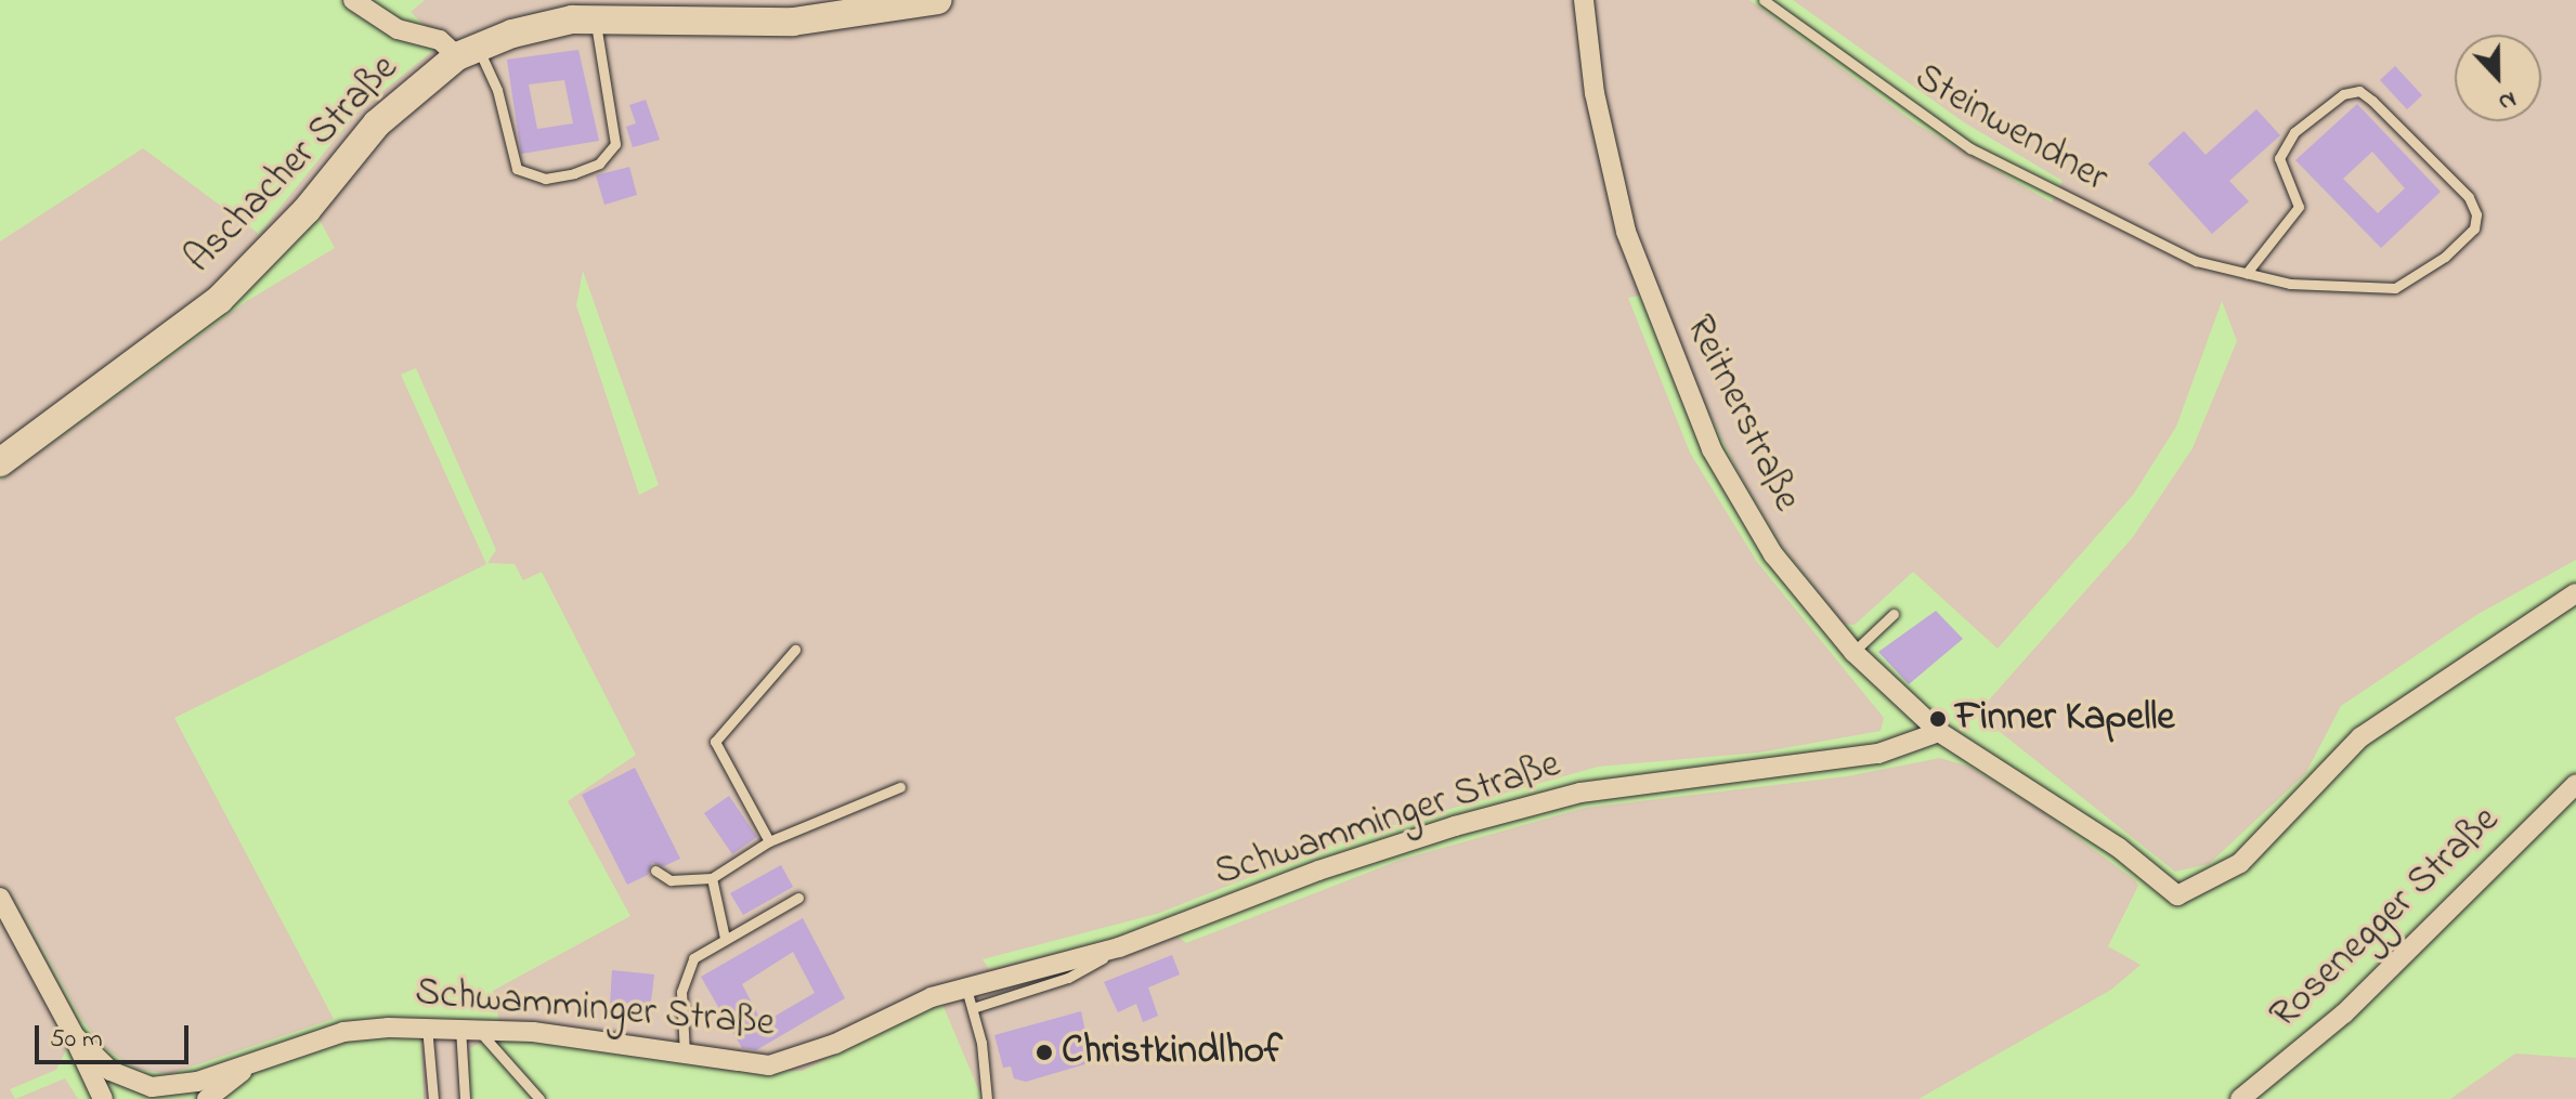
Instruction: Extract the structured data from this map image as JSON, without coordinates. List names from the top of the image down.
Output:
{
  "streets": {
    "street": [
      "Aschacher Straße",
      "Reitnerstraße",
      "Schwamminger Straße",
      "Rosenegger Straße"
    ],
    "lane": ["Steinwendner"]
  },
  "crossings": [
    ["Reitnerstraße", "Schwamminger Straße"]
  ],
  "places": ["Finner Kapelle", "Christkindlhof"],
  "scale_bar": "50 m",
  "north": "bottom"
}
